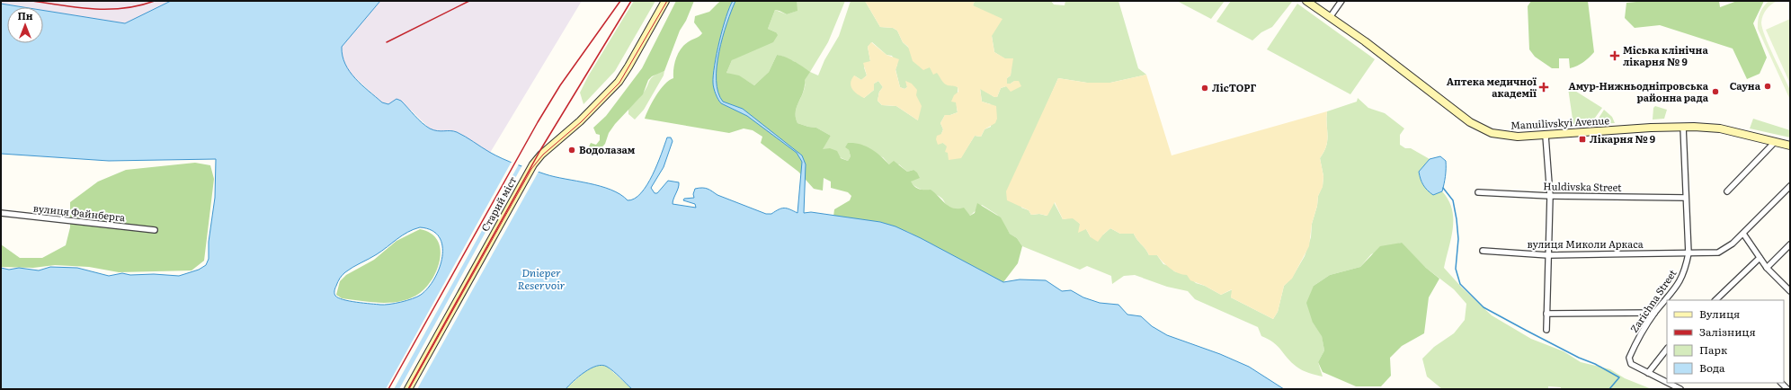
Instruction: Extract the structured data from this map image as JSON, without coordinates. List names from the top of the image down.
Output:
{
  "streets": {
    "main road": ["Manuilivskyi Avenue", "Старий міст"],
    "street": [
      "Huldivska Street",
      "вулиця Файнберга",
      "вулиця Миколи Аркаса",
      "Zarichna Street"
    ]
  },
  "crossings": [
    ["Manuilivskyi Avenue", "Zarichna Street"],
    ["Huldivska Street", "Zarichna Street"],
    ["вулиця Миколи Аркаса", "Zarichna Street"]
  ],
  "water": ["Dnieper Reservoir"],
  "places": {
    "health": ["Міська клінічна лікарня № 9", "Аптека медичної академії"],
    "other": [
      "Сауна",
      "ЛісТОРГ",
      "Амур-Нижньодніпровська районна рада",
      "Водолазам"
    ],
    "transit": ["Лікарня № 9"]
  },
  "legend": [
    "Вулиця",
    "Залізниця",
    "Парк",
    "Вода"
  ],
  "north": "top"
}
